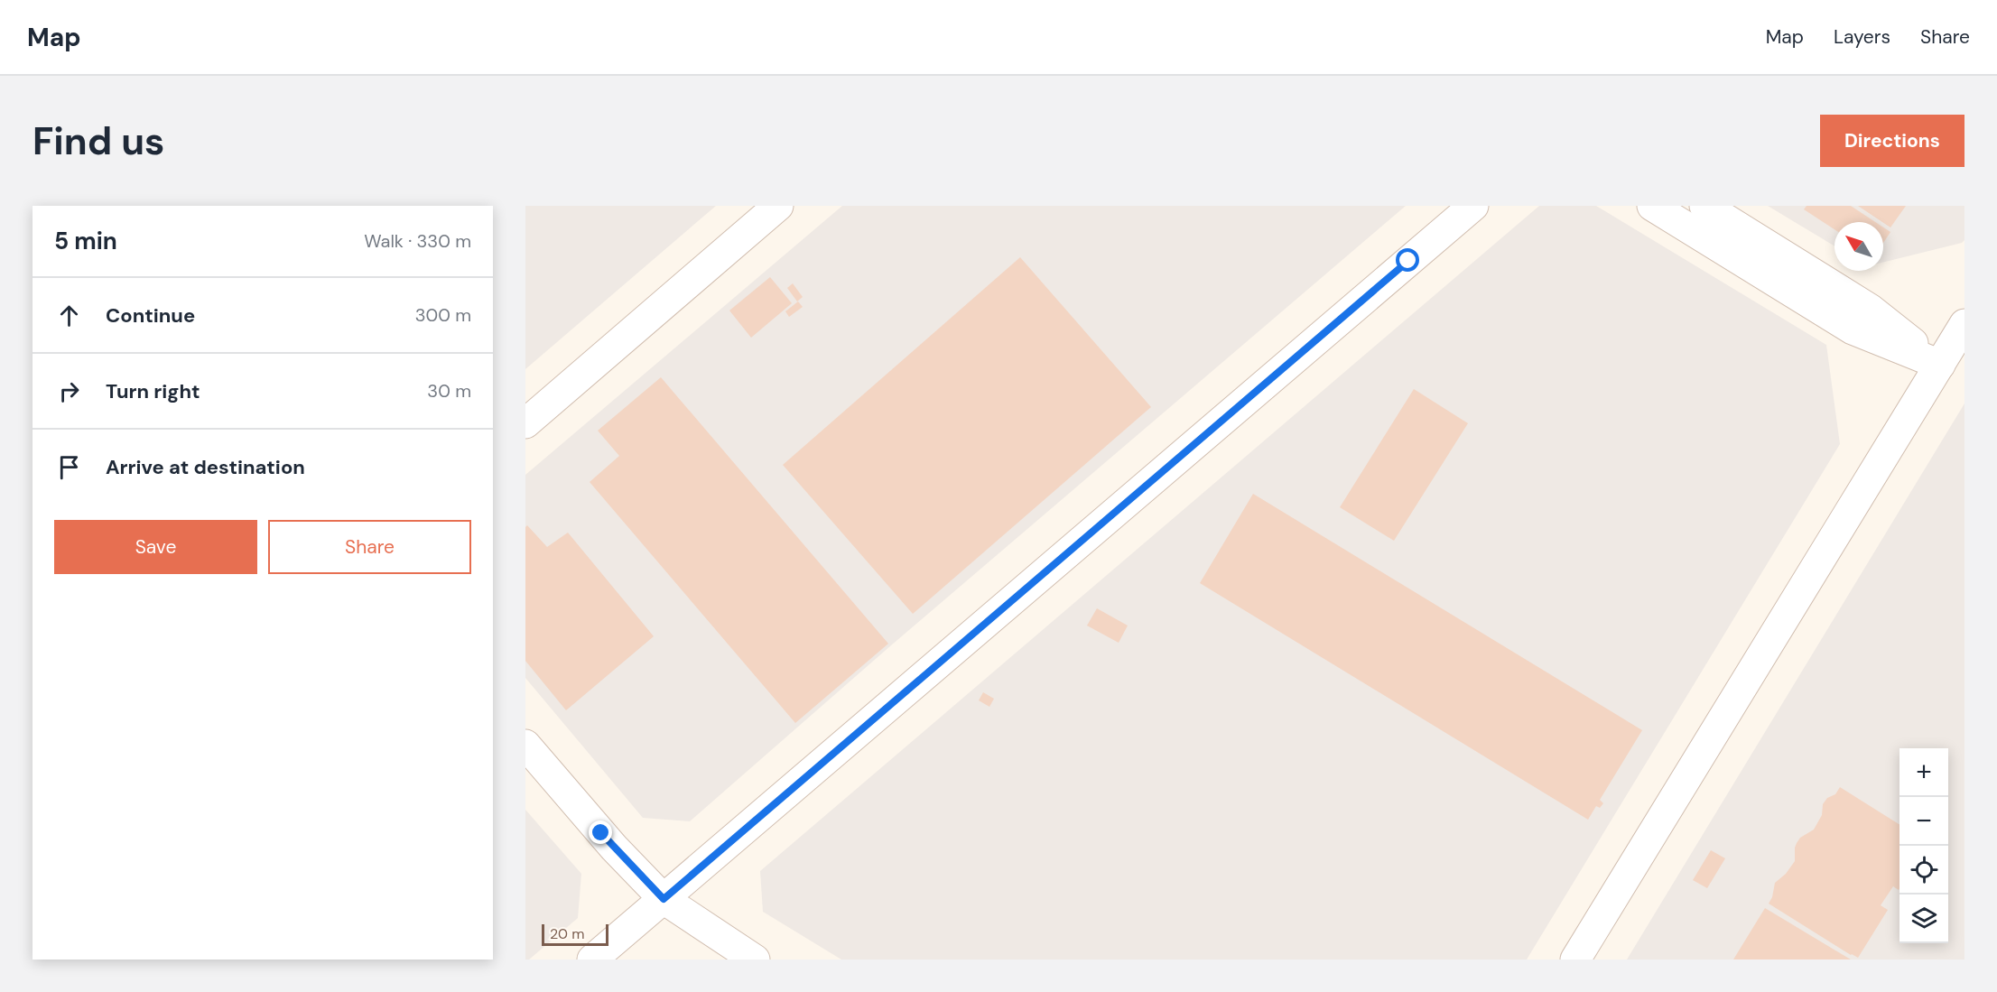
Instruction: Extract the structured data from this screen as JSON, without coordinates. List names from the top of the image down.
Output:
{
  "scale_bar": "20 m",
  "north": "top left",
  "page": {
    "header": "Map",
    "nav": ["Map", "Layers", "Share"],
    "buttons": [
      "Directions",
      ["Save", "Share"]
    ],
    "title": "Find us",
    "heading": ["5 min", "Walk · 330 m"],
    "list": [
      ["Continue", "300 m"],
      ["Turn right", "30 m"],
      "Arrive at destination"
    ],
    "map_buttons": ["+", "−"],
    "scale": "20 m"
  }
}
